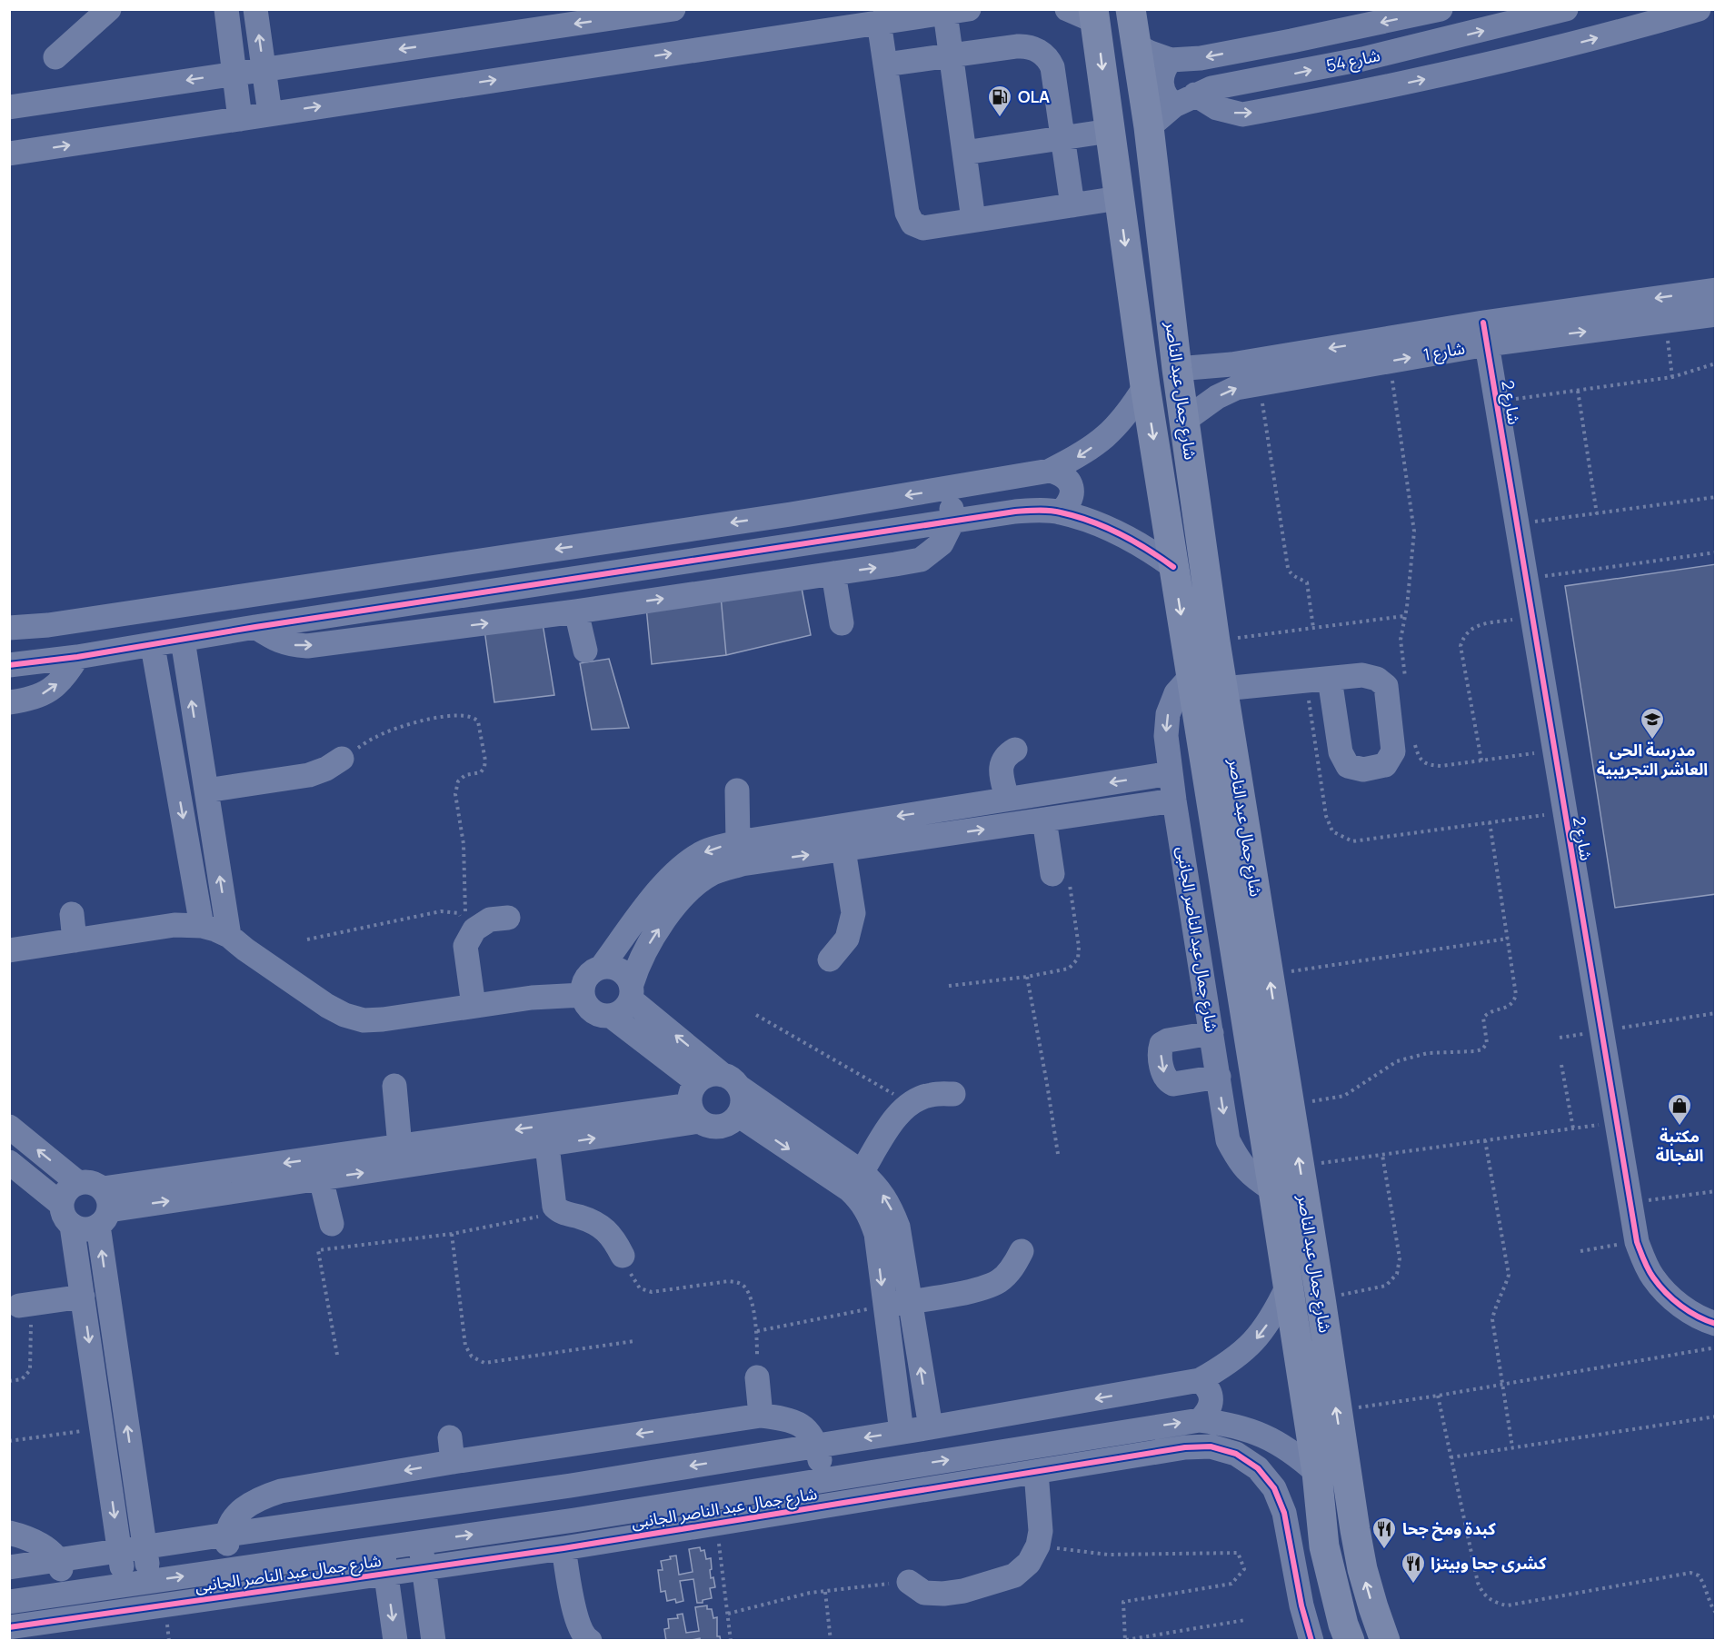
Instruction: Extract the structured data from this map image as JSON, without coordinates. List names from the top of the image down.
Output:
{
  "streets": {
    "main road": ["شارع جمال عبد الناصر"],
    "street": [
      "شارع 54",
      "شارع 1",
      "شارع 2",
      "شارع جمال عبد الناصر الجانبى"
    ]
  },
  "crossings": [
    ["شارع 54", "شارع جمال عبد الناصر"],
    ["شارع 1", "شارع جمال عبد الناصر"],
    ["شارع 1", "شارع 2"],
    ["شارع جمال عبد الناصر", "شارع جمال عبد الناصر الجانبى"]
  ],
  "places": {
    "fuel station": ["OLA"],
    "school or university": ["مدرسة الحى العاشر التجريبية"],
    "shop": ["مكتبة الفجالة"],
    "restaurant": ["كبدة ومخ جحا", "كشرى جحا وبيتزا"]
  }
}
